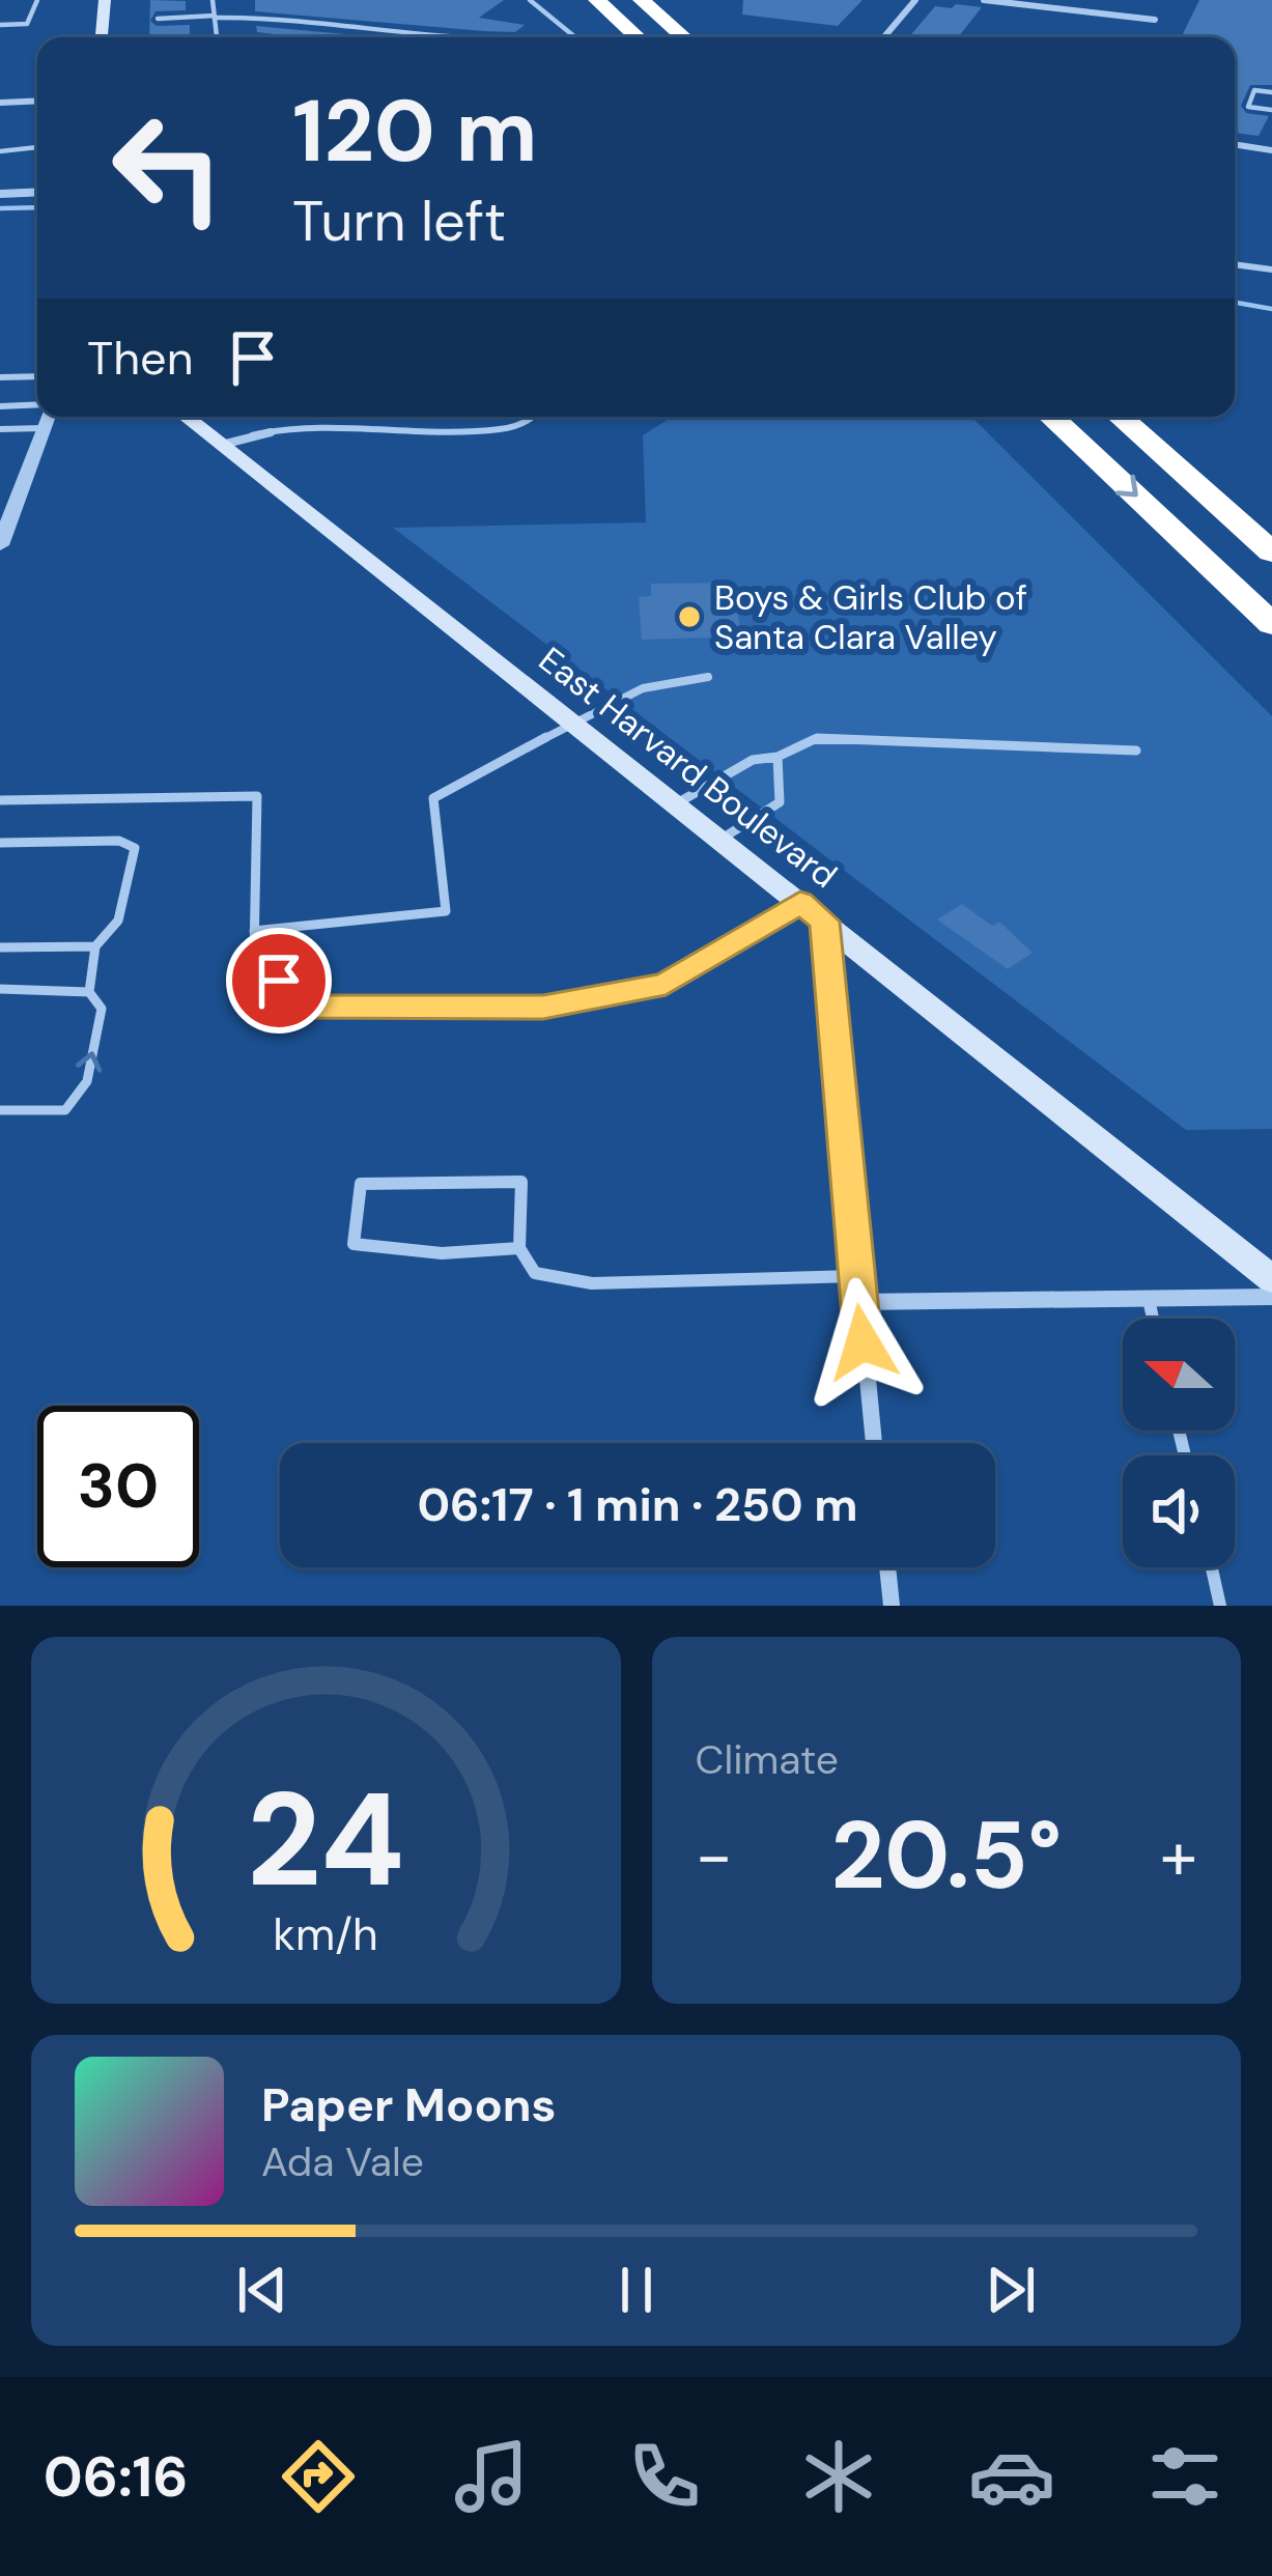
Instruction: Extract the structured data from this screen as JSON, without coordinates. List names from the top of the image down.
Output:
{
  "streets": {
    "main road": ["East Harvard Boulevard"]
  },
  "places": ["Boys & Girls Club of Santa Clara Valley"],
  "north": "left",
  "page": {
    "turn": ["120 m", "Turn left"],
    "then": "Then",
    "limit": "30",
    "trip": "06:17 · 1 min · 250 m",
    "tile": "Climate",
    "heat": ["−", "20.5°", "+"],
    "song": ["Paper Moons", "Ada Vale"],
    "tabs": "06:16",
    "gauge": ["24", "km/h"]
  }
}
